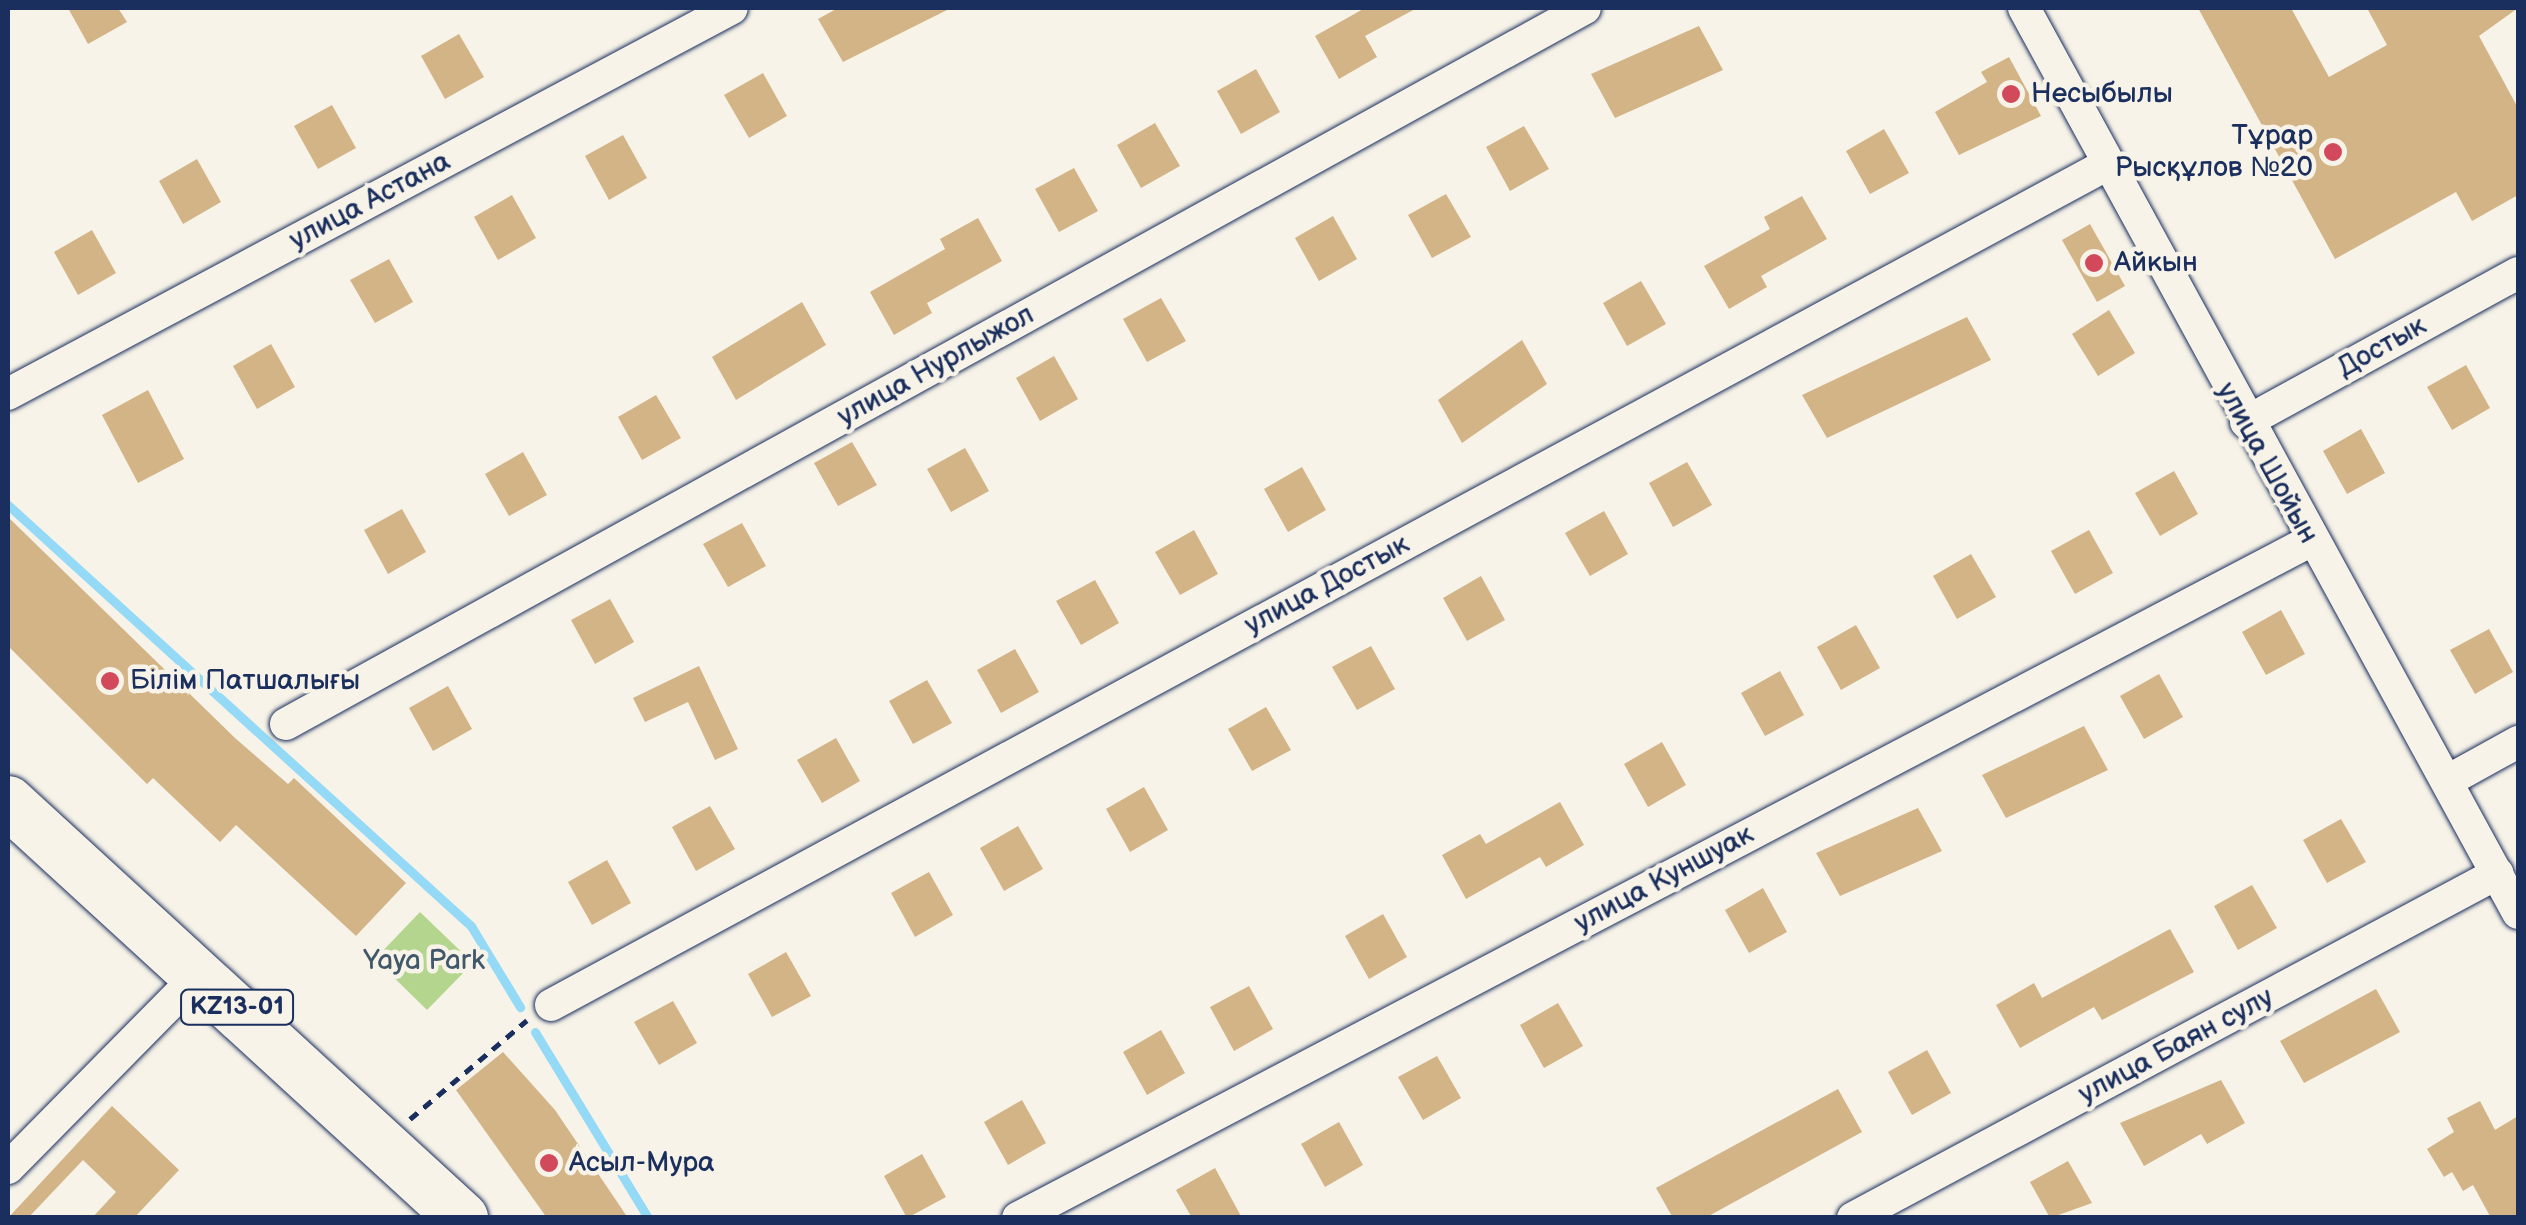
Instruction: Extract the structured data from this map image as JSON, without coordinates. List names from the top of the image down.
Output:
{
  "streets": {
    "main road": ["KZ13-01"],
    "street": [
      "улица Астана",
      "Достык",
      "улица Нурлыжол",
      "улица Шойын",
      "улица Достык",
      "улица Куншуак",
      "улица Баян сулу"
    ]
  },
  "crossings": [
    ["Достык", "улица Шойын"],
    ["улица Шойын", "улица Достык"],
    ["улица Шойын", "улица Куншуак"],
    ["улица Шойын", "улица Баян сулу"]
  ],
  "parks": ["Yaya Park"],
  "places": [
    "Несыбылы",
    "Тұрар Рысқұлов №20",
    "Айкын",
    "Білім Патшалығы",
    "Асыл-Мура"
  ]
}
